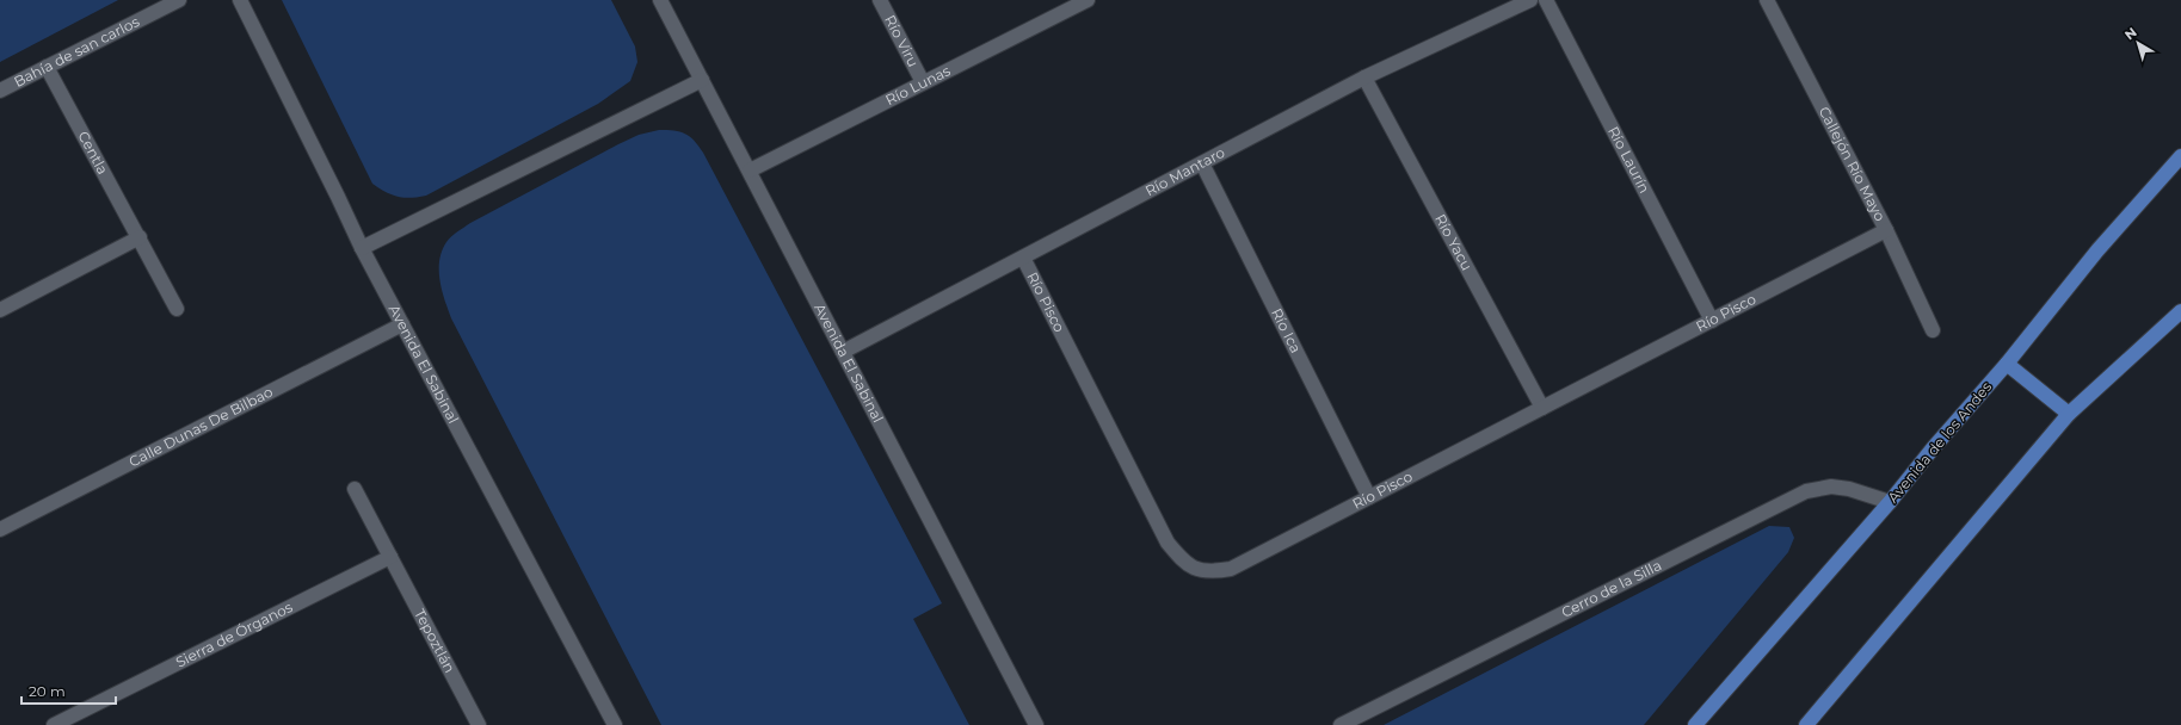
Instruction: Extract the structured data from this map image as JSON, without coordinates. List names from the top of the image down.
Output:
{
  "streets": {
    "main road": ["Avenida de los Andes"],
    "street": [
      "Río Viru",
      "Bahía de san carlos",
      "Río Lunas",
      "Centla",
      "Río Laurín",
      "Callejón Río Mayo",
      "Río Mantaro",
      "Río Yacu",
      "Río Pisco",
      "Río Ica",
      "Avenida El Sabinal",
      "Calle Dunas De Bilbao",
      "Cerro de la Silla",
      "Sierra de Órganos",
      "Tepoztlán"
    ]
  },
  "crossings": [
    ["Río Viru", "Río Lunas"],
    ["Bahía de san carlos", "Centla"],
    ["Río Lunas", "Avenida El Sabinal"],
    ["Río Laurín", "Río Pisco"],
    ["Callejón Río Mayo", "Río Pisco"],
    ["Río Mantaro", "Río Yacu"],
    ["Río Mantaro", "Río Pisco"],
    ["Río Mantaro", "Río Ica"],
    ["Río Mantaro", "Avenida El Sabinal"],
    ["Río Yacu", "Río Pisco"],
    ["Río Pisco", "Río Ica"],
    ["Avenida El Sabinal", "Calle Dunas De Bilbao"],
    ["Avenida de los Andes", "Cerro de la Silla"],
    ["Sierra de Órganos", "Tepoztlán"]
  ],
  "scale_bar": "20 m",
  "north": "top left"
}
